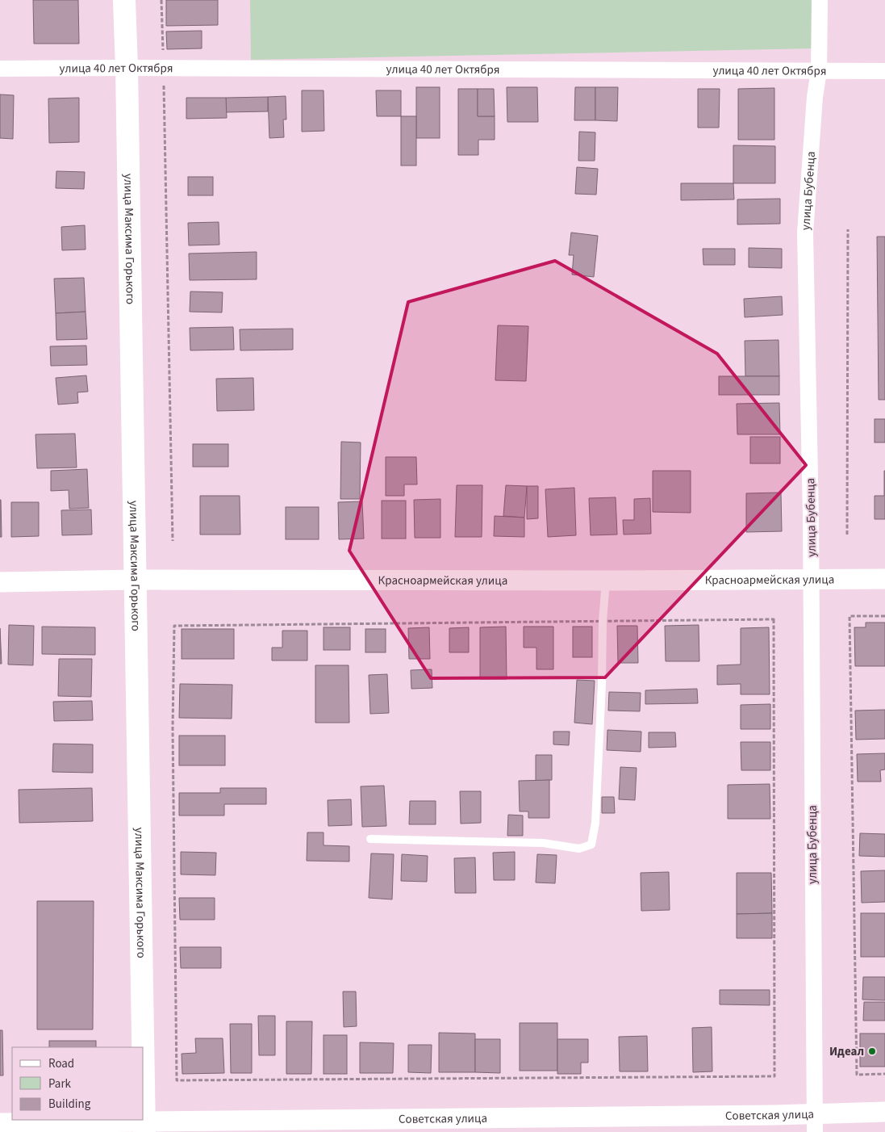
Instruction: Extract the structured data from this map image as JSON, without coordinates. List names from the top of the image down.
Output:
{
  "streets": {
    "main road": ["улица Максима Горького"],
    "street": [
      "улица 40 лет Октября",
      "улица Бубенца",
      "Красноармейская улица",
      "Советская улица"
    ]
  },
  "crossings": [
    ["улица 40 лет Октября", "улица Бубенца"],
    ["улица 40 лет Октября", "улица Максима Горького"],
    ["улица Бубенца", "Красноармейская улица"],
    ["улица Бубенца", "Советская улица"],
    ["улица Максима Горького", "Красноармейская улица"],
    ["улица Максима Горького", "Советская улица"]
  ],
  "places": ["Идеал"],
  "legend": ["Road", "Park", "Building"]
}
